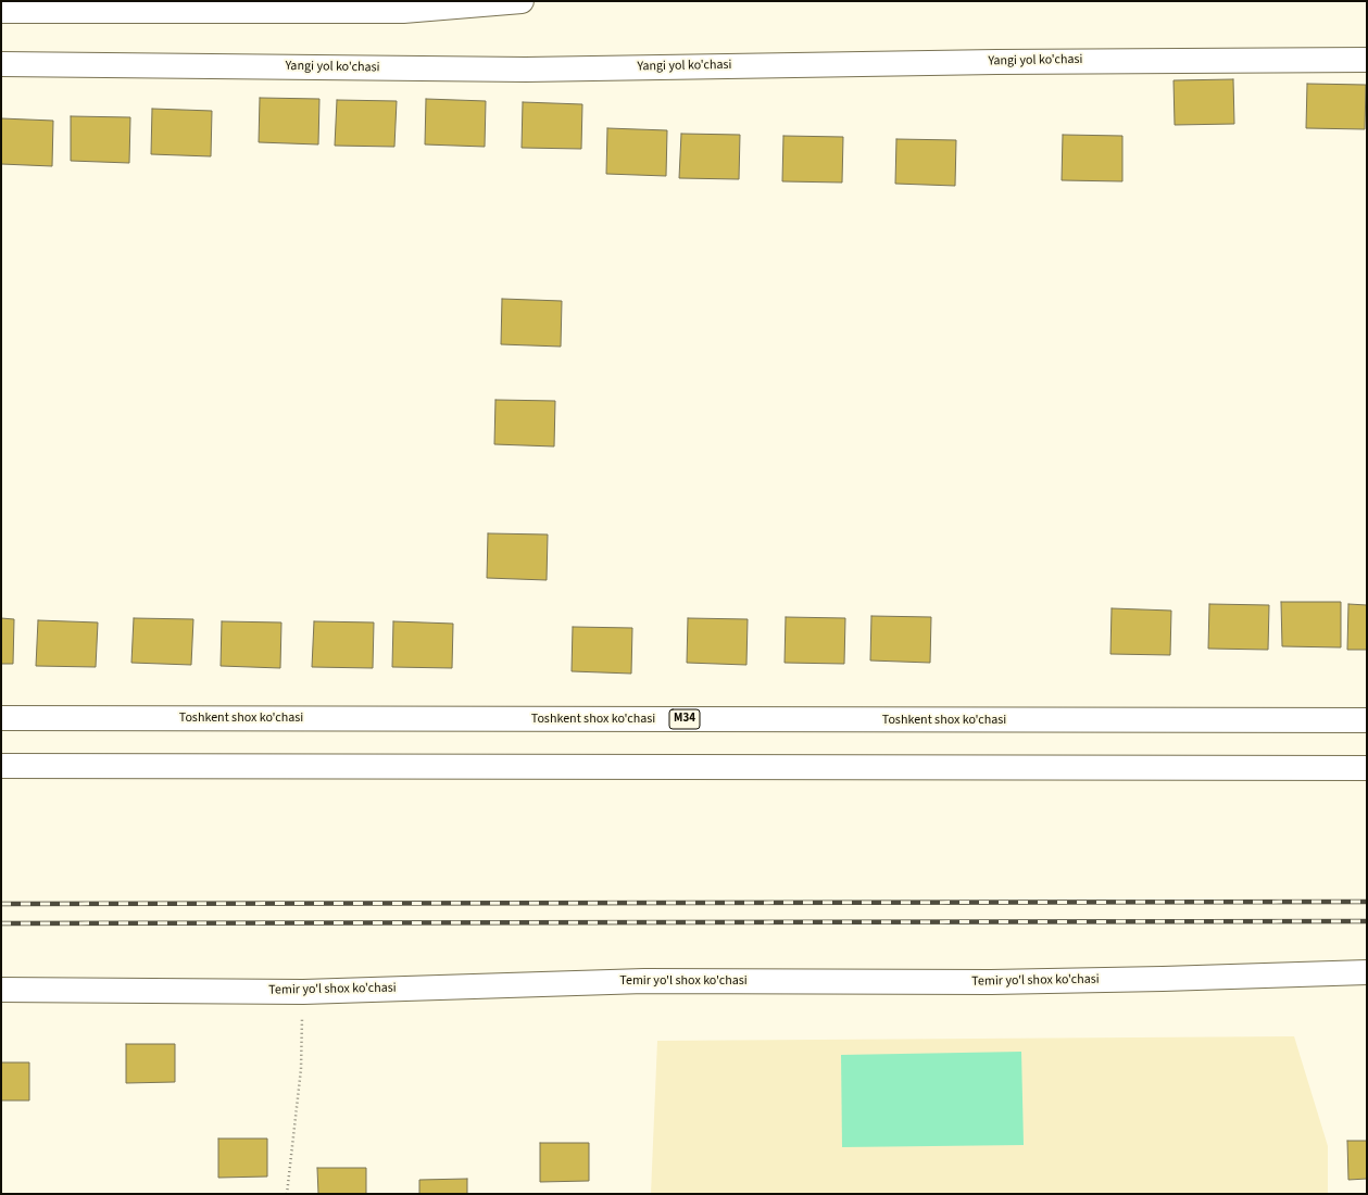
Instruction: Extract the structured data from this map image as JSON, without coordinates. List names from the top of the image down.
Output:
{
  "streets": {
    "main road": [
      "Yangi yol ko'chasi",
      "Toshkent shox ko'chasi",
      "M34",
      "Temir yo'l shox ko'chasi"
    ]
  }
}
